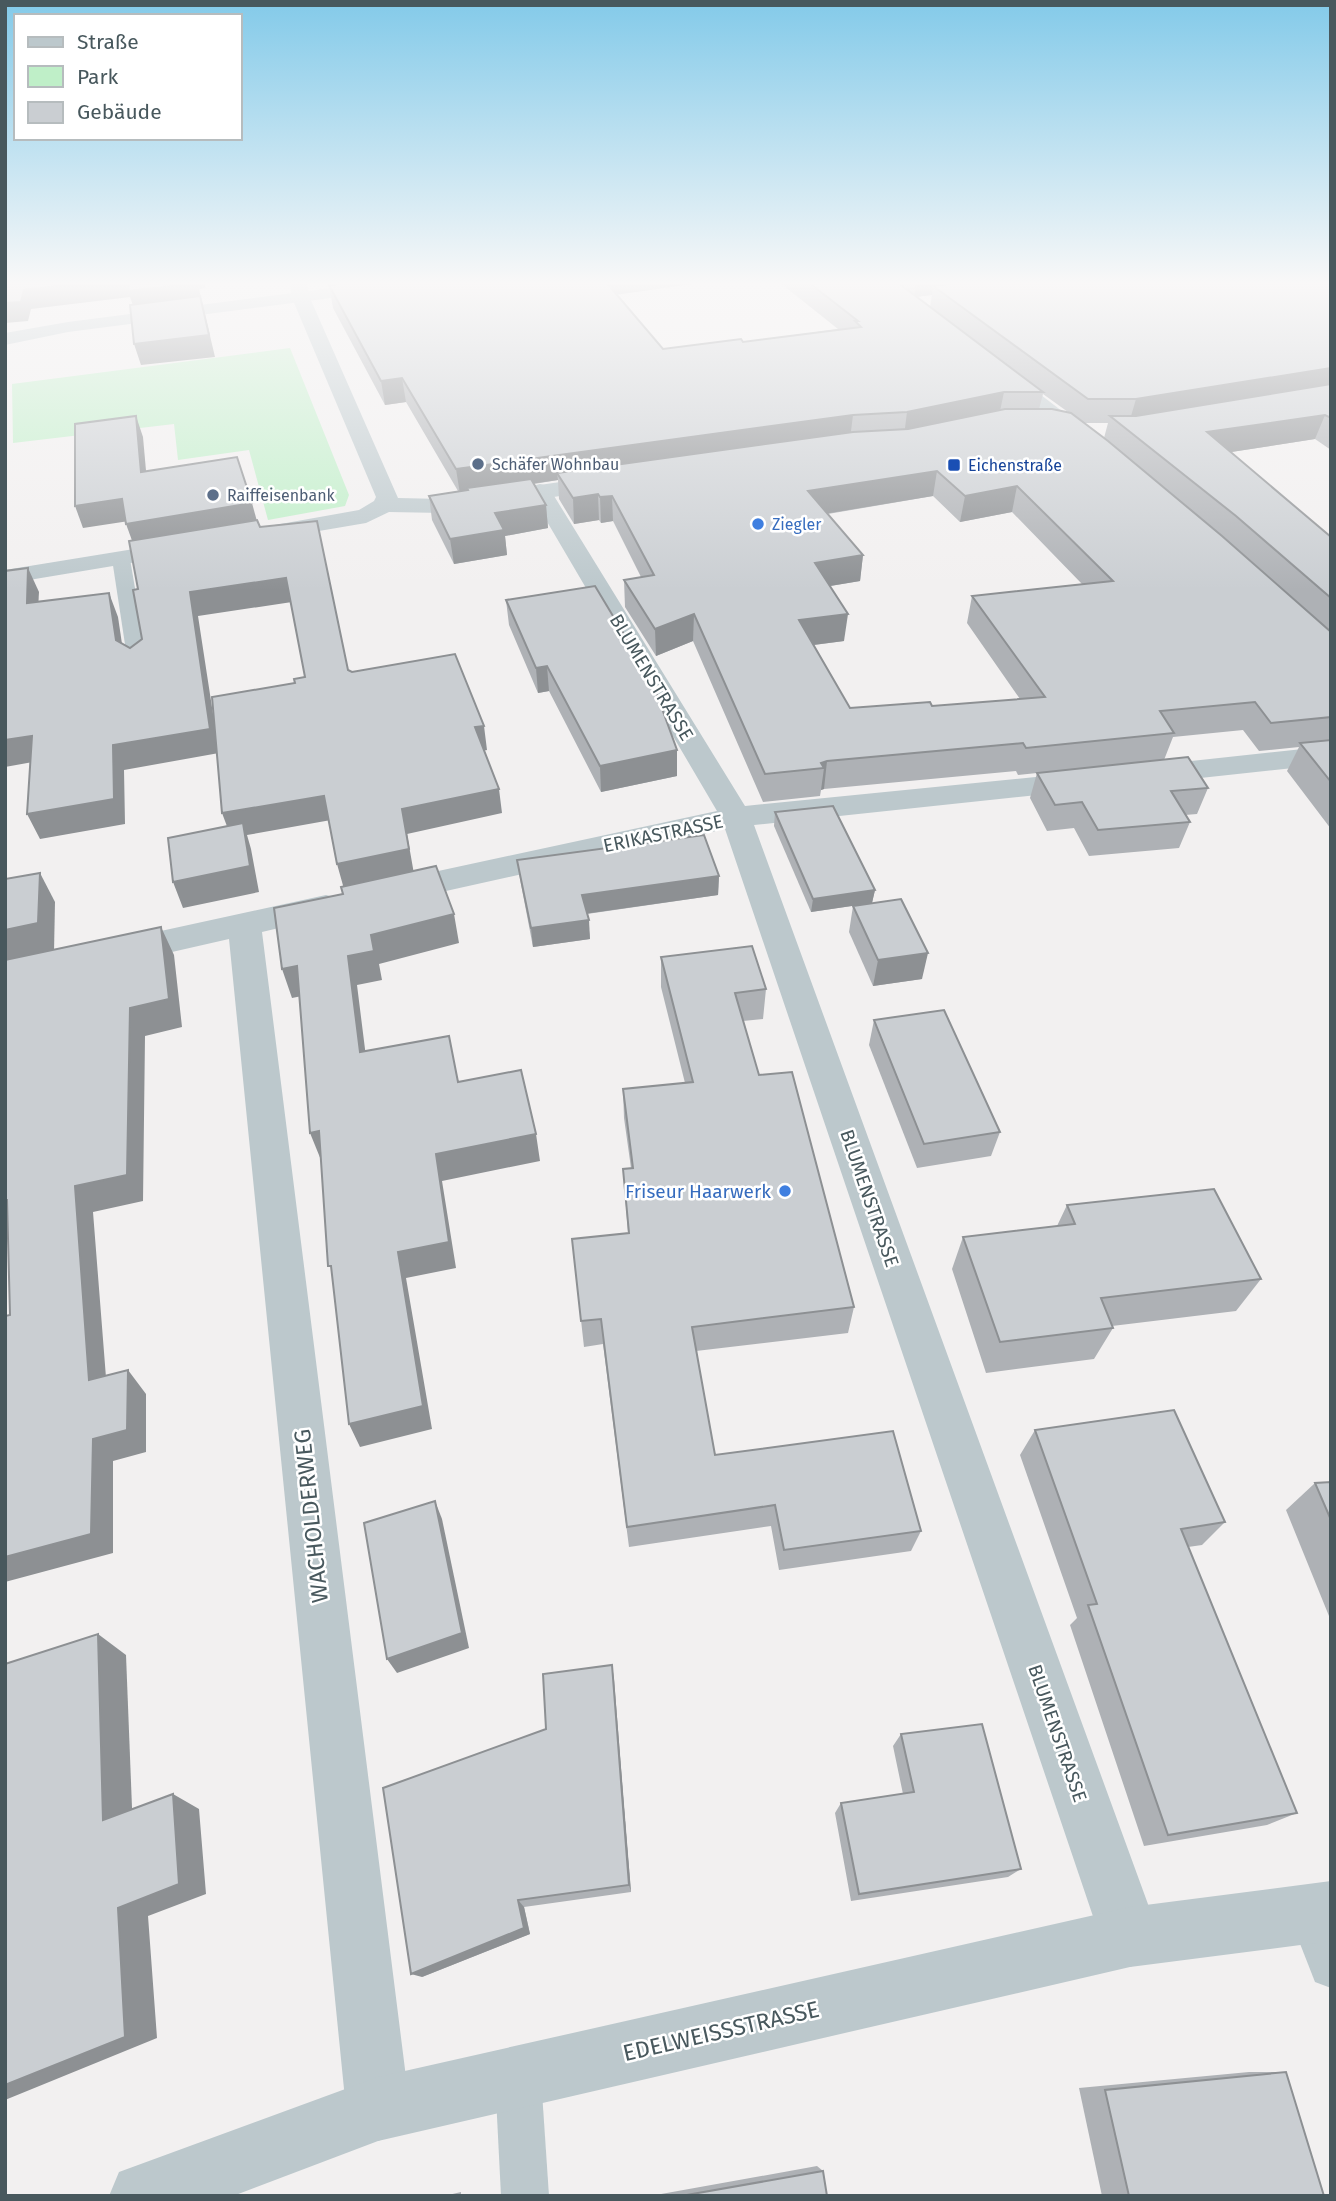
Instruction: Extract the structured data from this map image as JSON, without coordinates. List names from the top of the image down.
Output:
{
  "streets": {
    "street": [
      "BLUMENSTRASSE",
      "ERIKASTRASSE",
      "WACHOLDERWEG",
      "EDELWEISSSTRASSE"
    ]
  },
  "crossings": [
    ["BLUMENSTRASSE", "ERIKASTRASSE"],
    ["BLUMENSTRASSE", "EDELWEISSSTRASSE"],
    ["ERIKASTRASSE", "WACHOLDERWEG"],
    ["WACHOLDERWEG", "EDELWEISSSTRASSE"]
  ],
  "places": {
    "other": [
      "Schäfer Wohnbau",
      "Raiffeisenbank",
      "Ziegler",
      "Friseur Haarwerk"
    ],
    "transit": ["Eichenstraße"]
  },
  "legend": ["Straße", "Park", "Gebäude"]
}
